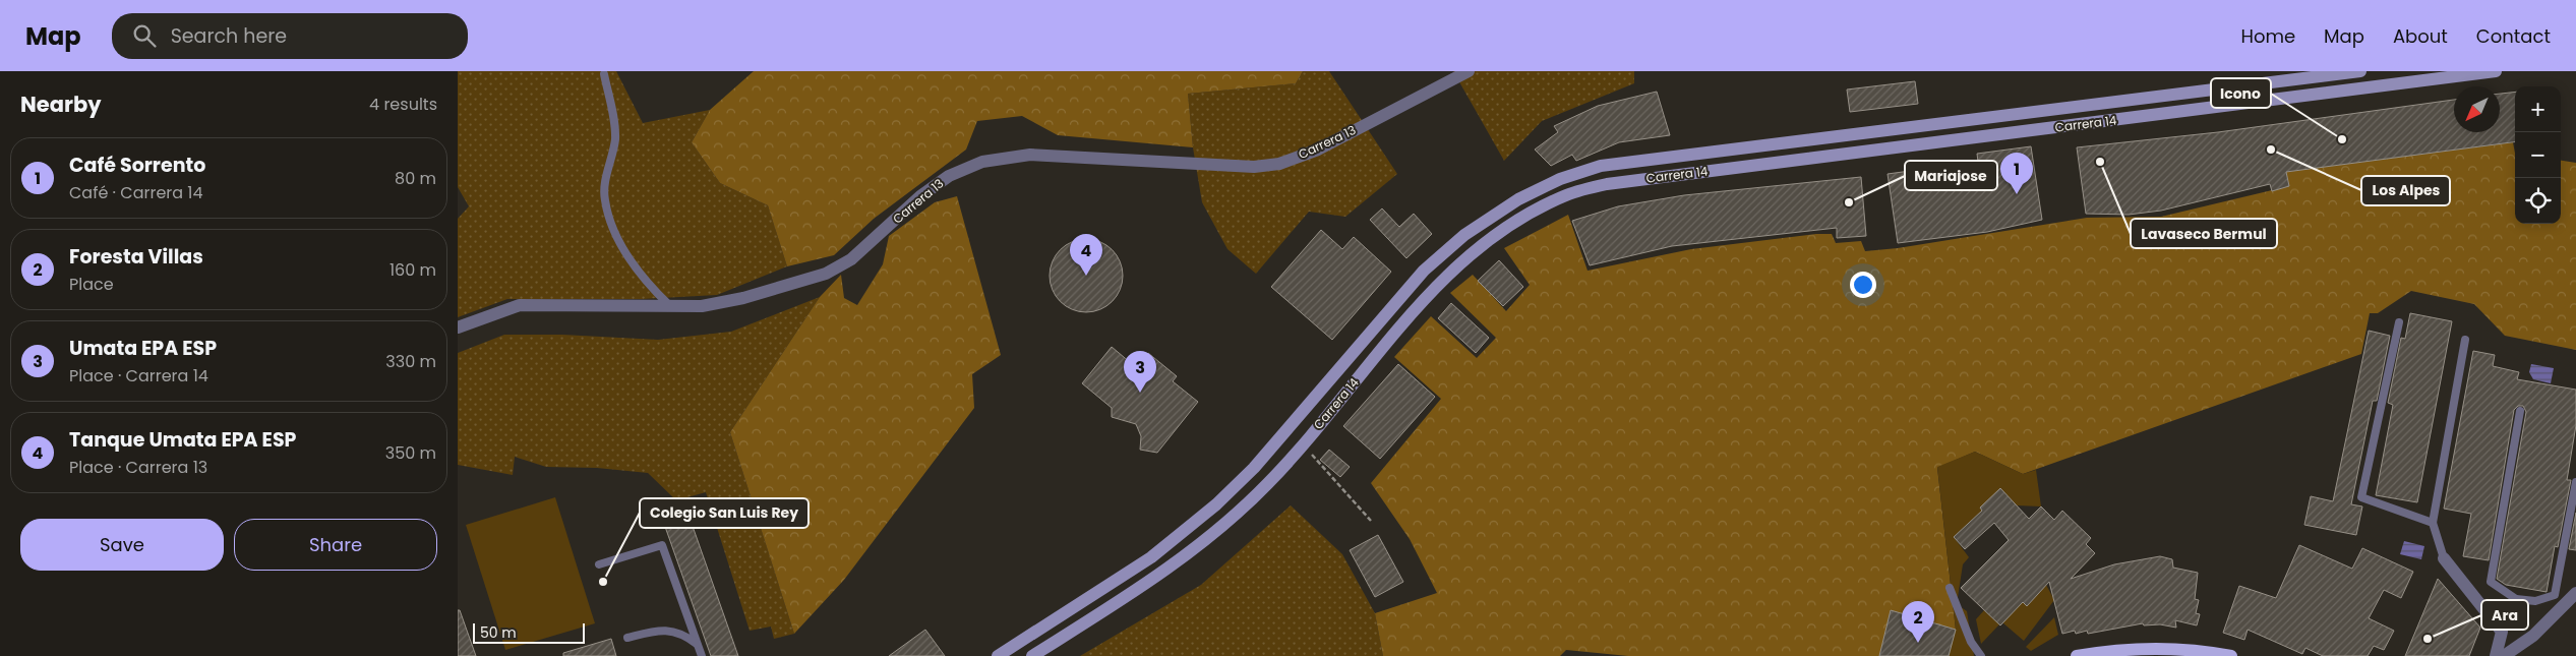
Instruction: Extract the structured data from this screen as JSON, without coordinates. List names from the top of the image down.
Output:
{
  "streets": {
    "main road": ["Carrera 14"],
    "street": ["Carrera 13"]
  },
  "places": [
    "Icono",
    "Los Alpes",
    "Lavaseco Bermul",
    "Mariajose",
    "Colegio San Luis Rey",
    "Ara"
  ],
  "scale_bar": "50 m",
  "north": "bottom left",
  "page": {
    "header": "Map",
    "search": "Search here",
    "nav": [
      "Home",
      "Map",
      "About",
      "Contact"
    ],
    "heading": ["Nearby", "4 results"],
    "map_buttons": ["+", "−"],
    "list": [
      {
        "mark": "1",
        "name": "Café Sorrento",
        "note": "Café · Carrera 14",
        "value": "80 m"
      },
      {
        "mark": "2",
        "name": "Foresta Villas",
        "note": "Place",
        "value": "160 m"
      },
      {
        "mark": "3",
        "name": "Umata EPA ESP",
        "note": "Place · Carrera 14",
        "value": "330 m"
      },
      {
        "mark": "4",
        "name": "Tanque Umata EPA ESP",
        "note": "Place · Carrera 13",
        "value": "350 m"
      }
    ],
    "pins": [
      "1",
      "4",
      "3",
      "2"
    ],
    "buttons": ["Save", "Share"],
    "scale": "50 m"
  }
}
